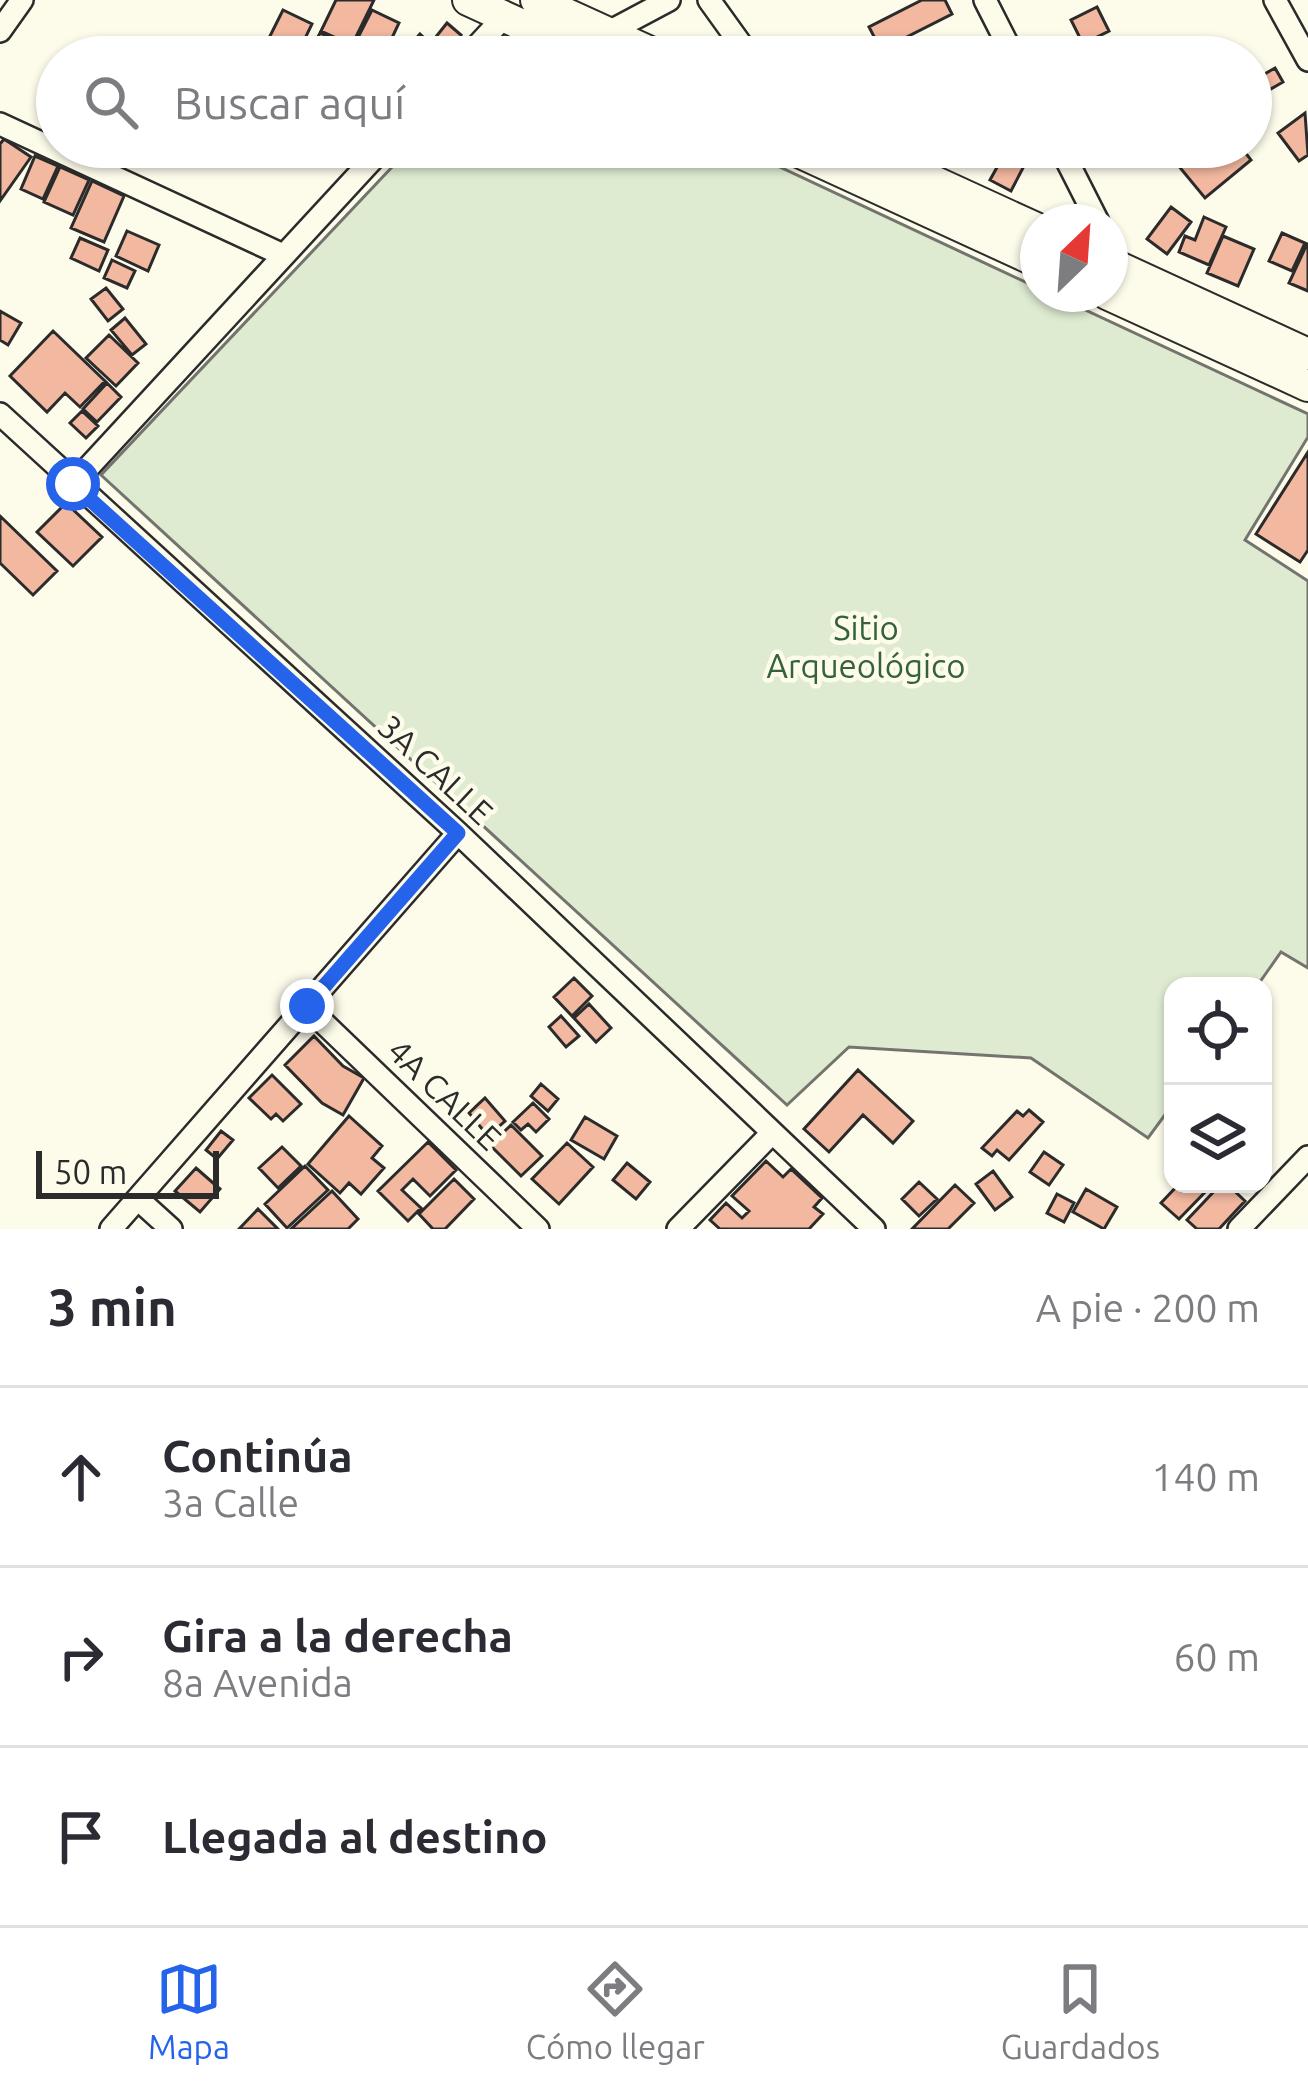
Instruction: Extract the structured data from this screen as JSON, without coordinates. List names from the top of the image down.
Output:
{
  "streets": {
    "street": ["3A CALLE", "4A CALLE"]
  },
  "parks": ["Sitio Arqueológico"],
  "scale_bar": "50 m",
  "north": "top right",
  "page": {
    "search": "Buscar aquí",
    "scale": "50 m",
    "heading": ["3 min", "A pie · 200 m"],
    "list": [
      ["Continúa", "3a Calle", "140 m"],
      ["Gira a la derecha", "8a Avenida", "60 m"],
      "Llegada al destino"
    ],
    "nav": ["Mapa", "Cómo llegar", "Guardados"]
  }
}
